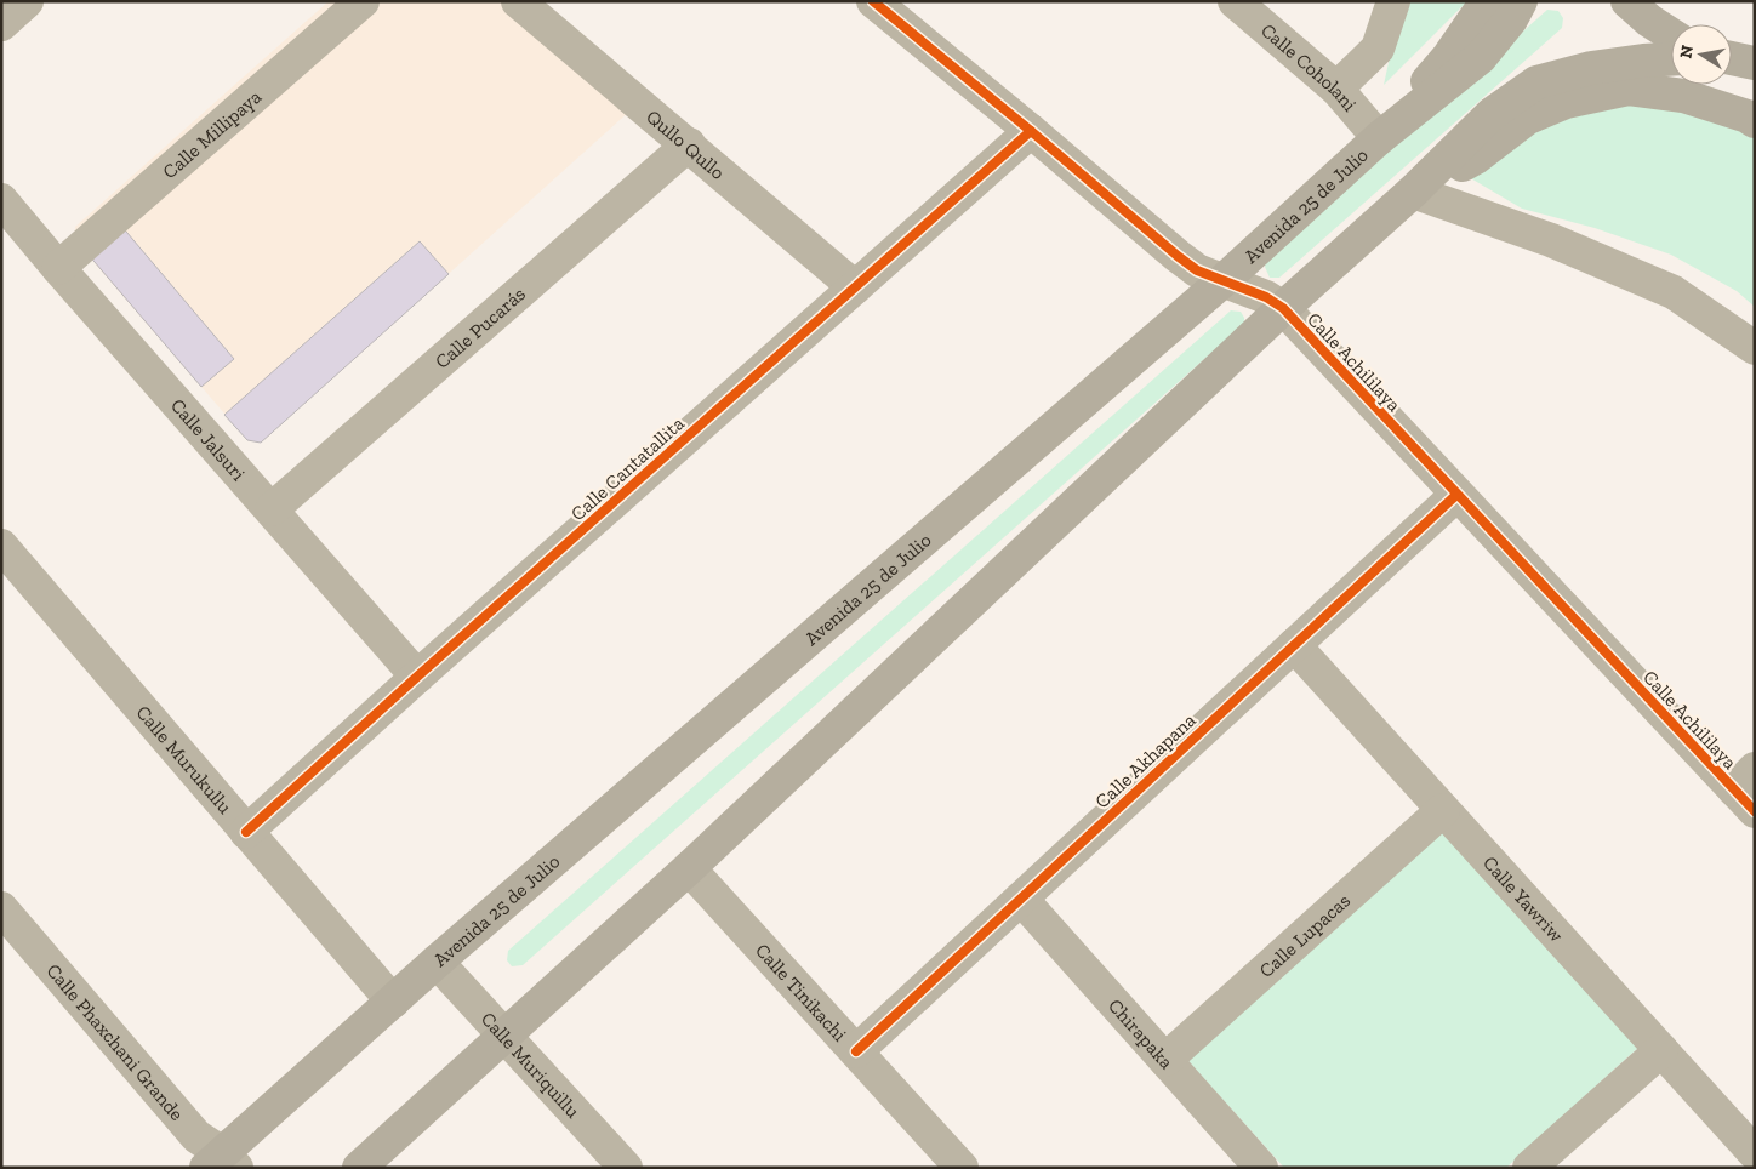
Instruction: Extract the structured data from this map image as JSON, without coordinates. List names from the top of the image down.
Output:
{
  "streets": {
    "main road": ["Avenida 25 de Julio"],
    "street": [
      "Calle Coholani",
      "Calle Millipaya",
      "Qullo Qullo",
      "Calle Pucarás",
      "Calle Achililaya",
      "Calle Jalsuri",
      "Calle Cantatallita",
      "Calle Murukullu",
      "Calle Akhapana",
      "Calle Yawriw",
      "Calle Lupacas",
      "Calle Tinikachi",
      "Chirapaka",
      "Calle Phaxchani Grande",
      "Calle Muriquillu"
    ]
  },
  "crossings": [
    ["Calle Coholani", "Avenida 25 de Julio"],
    ["Calle Millipaya", "Calle Jalsuri"],
    ["Qullo Qullo", "Calle Pucarás"],
    ["Qullo Qullo", "Calle Cantatallita"],
    ["Avenida 25 de Julio", "Calle Achililaya"],
    ["Avenida 25 de Julio", "Calle Murukullu"],
    ["Avenida 25 de Julio", "Calle Phaxchani Grande"],
    ["Avenida 25 de Julio", "Calle Muriquillu"],
    ["Calle Pucarás", "Calle Jalsuri"],
    ["Calle Achililaya", "Calle Cantatallita"],
    ["Calle Achililaya", "Calle Akhapana"],
    ["Calle Jalsuri", "Calle Cantatallita"],
    ["Calle Cantatallita", "Calle Murukullu"],
    ["Calle Akhapana", "Calle Yawriw"],
    ["Calle Akhapana", "Calle Tinikachi"],
    ["Calle Akhapana", "Chirapaka"],
    ["Calle Yawriw", "Calle Lupacas"],
    ["Calle Lupacas", "Chirapaka"]
  ],
  "north": "left"
}
